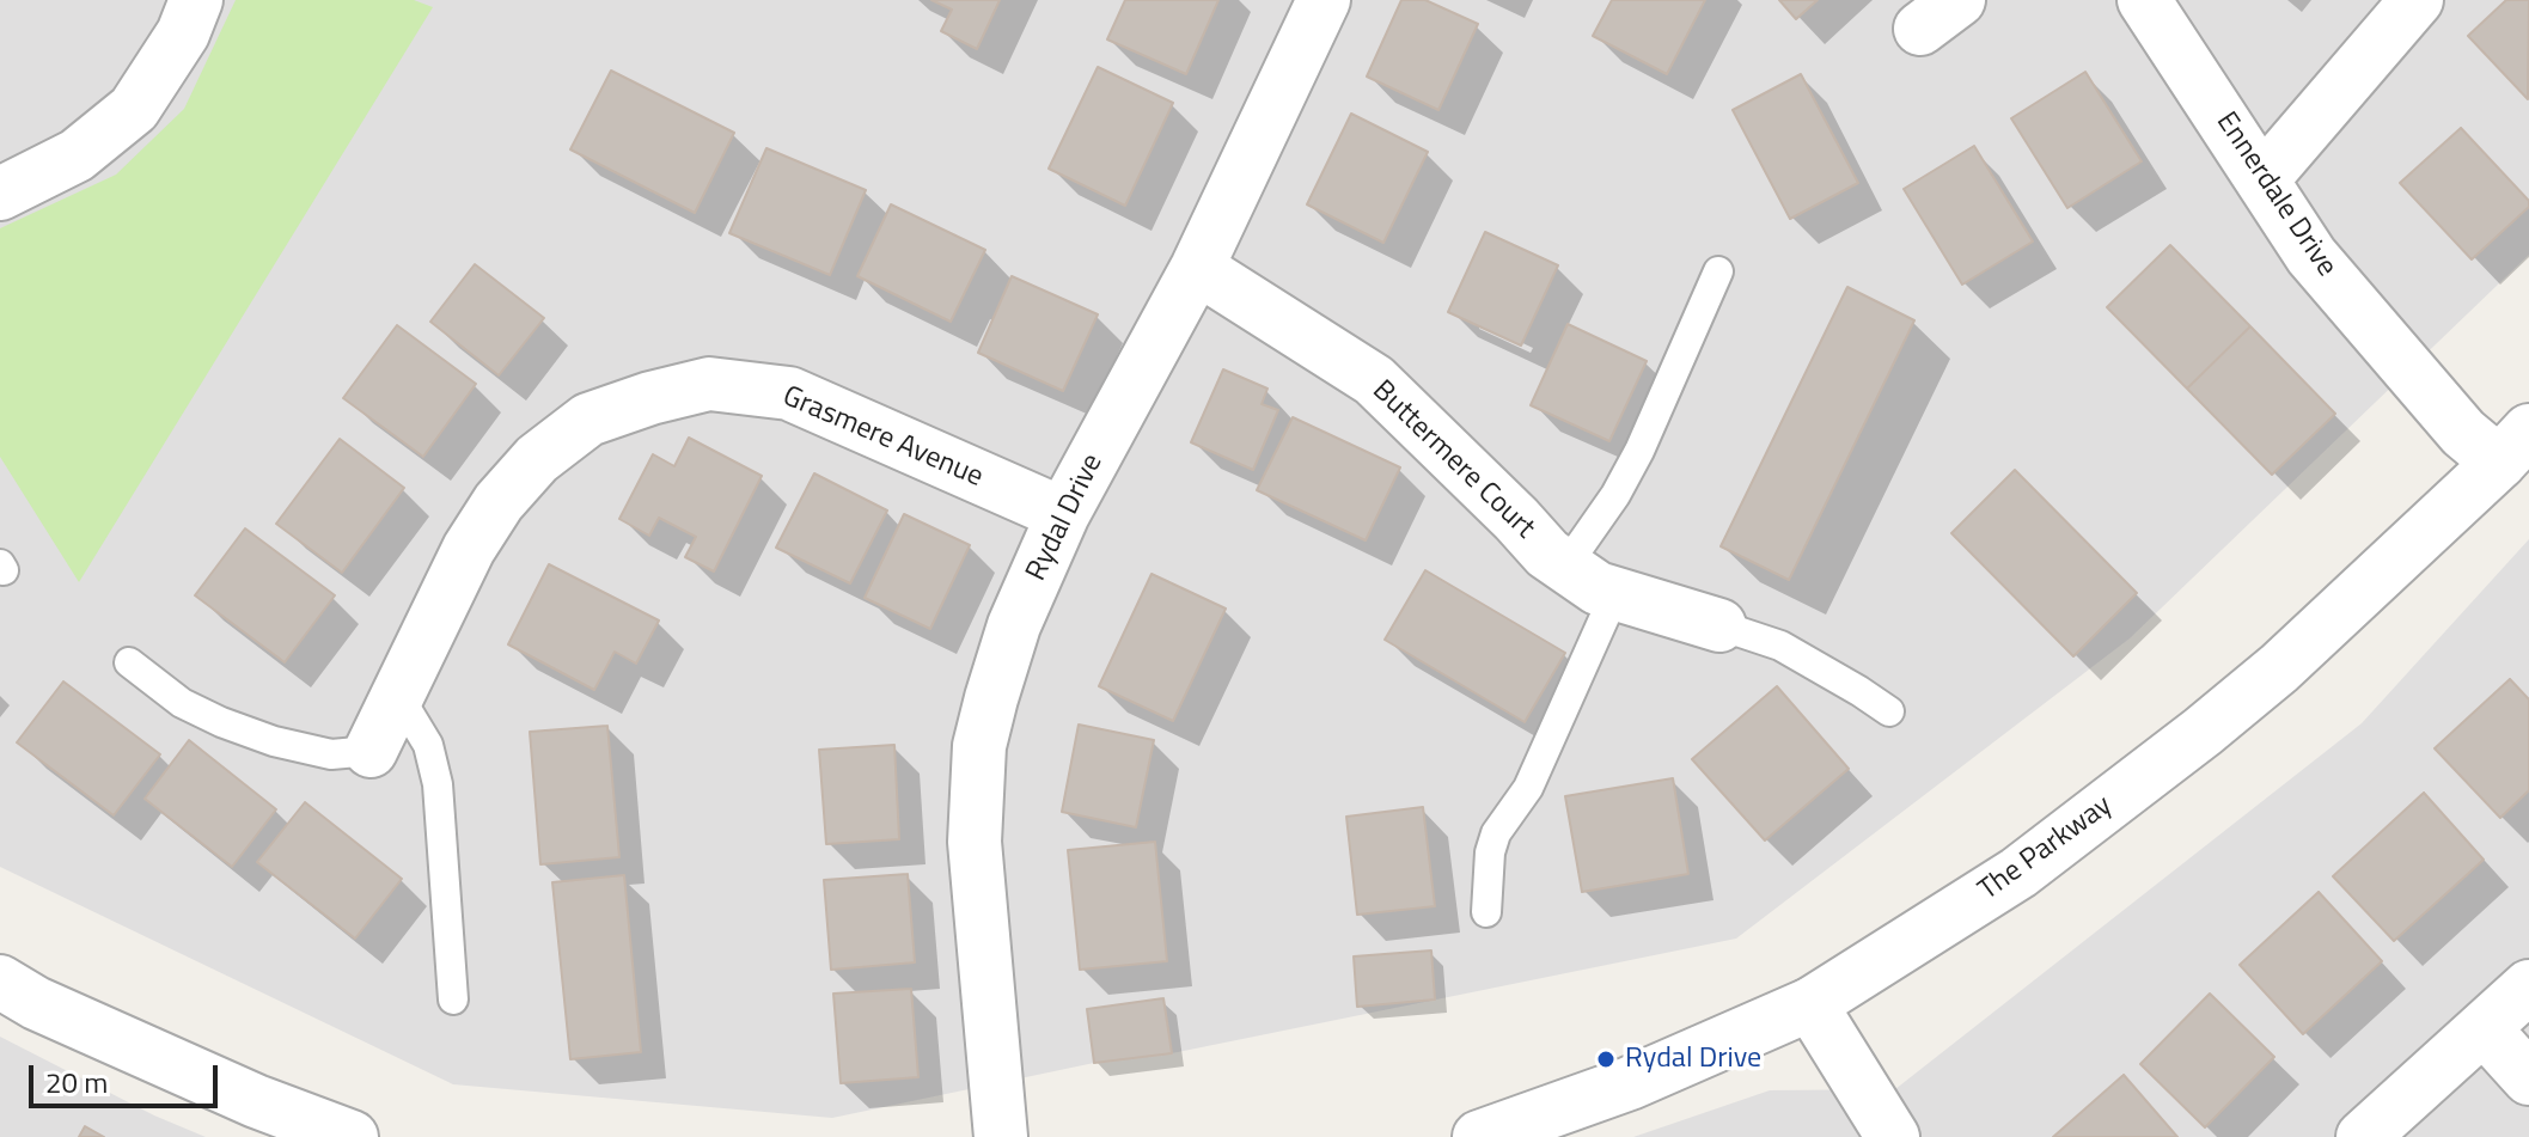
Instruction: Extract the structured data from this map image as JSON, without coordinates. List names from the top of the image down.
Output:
{
  "streets": {
    "street": [
      "Ennerdale Drive",
      "Grasmere Avenue",
      "Buttermere Court",
      "Rydal Drive",
      "The Parkway"
    ]
  },
  "crossings": [
    ["Ennerdale Drive", "The Parkway"],
    ["Grasmere Avenue", "Rydal Drive"],
    ["Buttermere Court", "Rydal Drive"]
  ],
  "places": ["Rydal Drive"],
  "scale_bar": "20 m"
}
